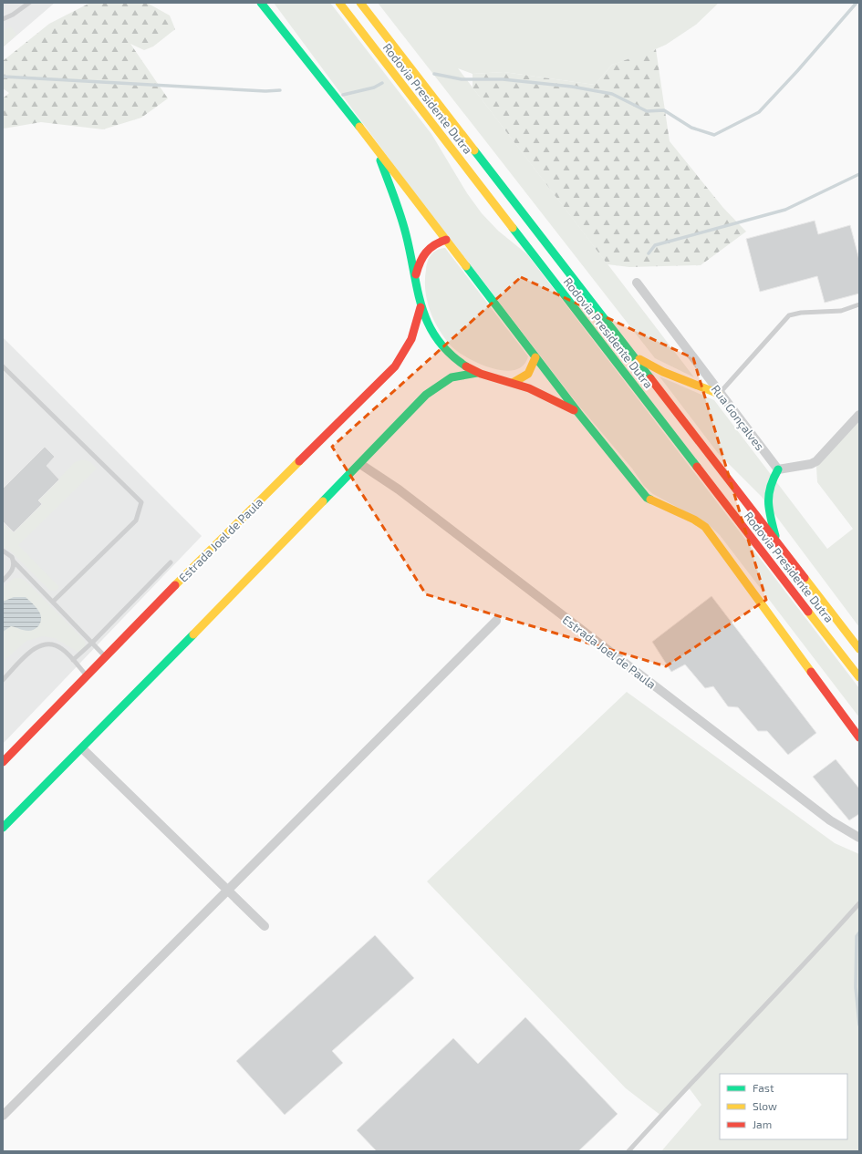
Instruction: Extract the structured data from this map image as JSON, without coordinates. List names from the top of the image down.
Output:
{
  "streets": {
    "main road": ["Rodovia Presidente Dutra", "Estrada Joel de Paula"],
    "street": ["Rua Gonçalves"]
  },
  "legend": ["Fast", "Slow", "Jam"]
}
